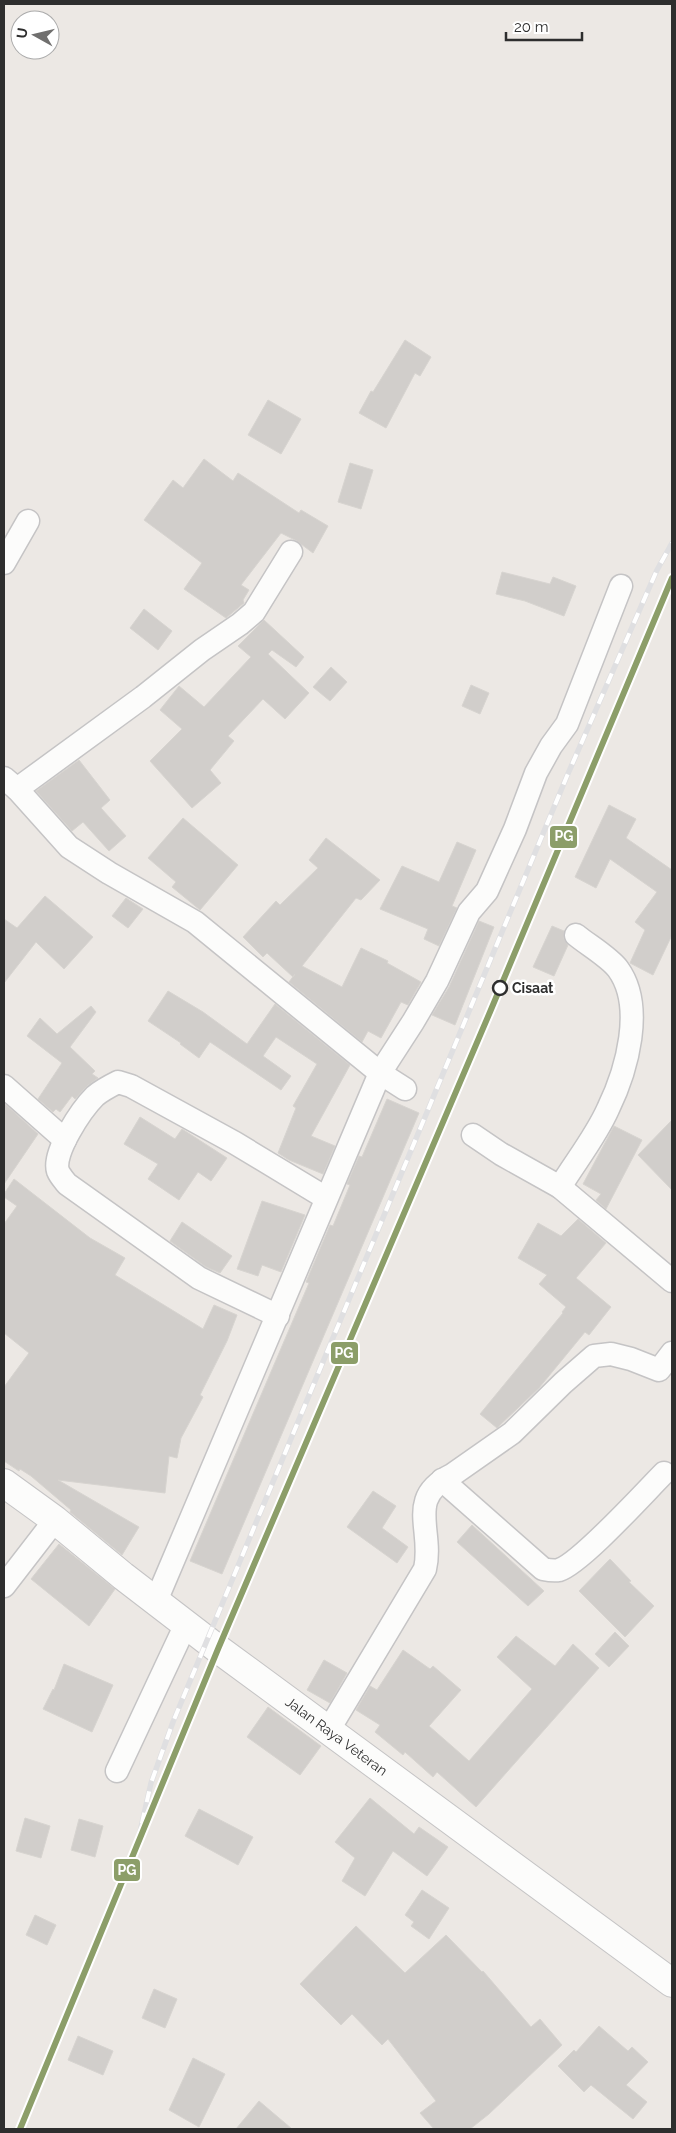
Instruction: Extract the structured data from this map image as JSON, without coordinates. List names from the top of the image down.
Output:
{
  "streets": {
    "street": ["Jalan Raya Veteran"]
  },
  "places": ["Cisaat"],
  "lines": ["transit line PG"],
  "scale_bar": "20 m",
  "north": "left"
}
